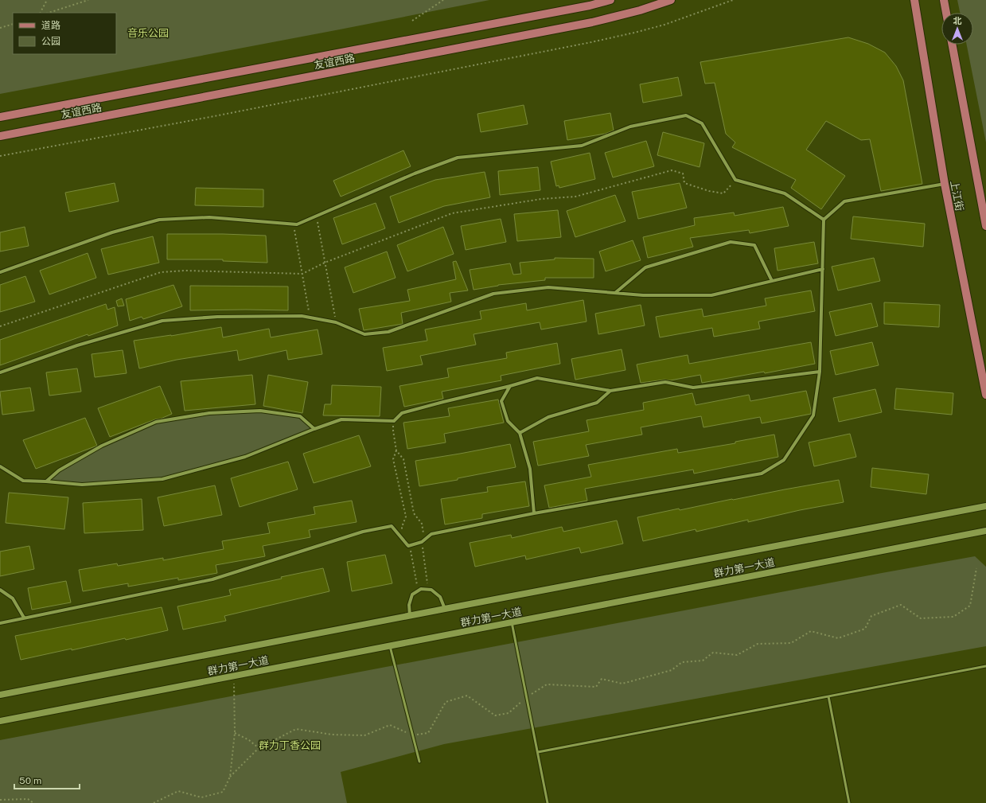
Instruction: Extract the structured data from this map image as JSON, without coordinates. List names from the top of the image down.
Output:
{
  "streets": {
    "main road": ["友谊西路", "上江街", "群力第一大道"]
  },
  "parks": ["音乐公园", "群力丁香公园"],
  "legend": ["道路", "公园"],
  "scale_bar": "50 m",
  "north": "top"
}
